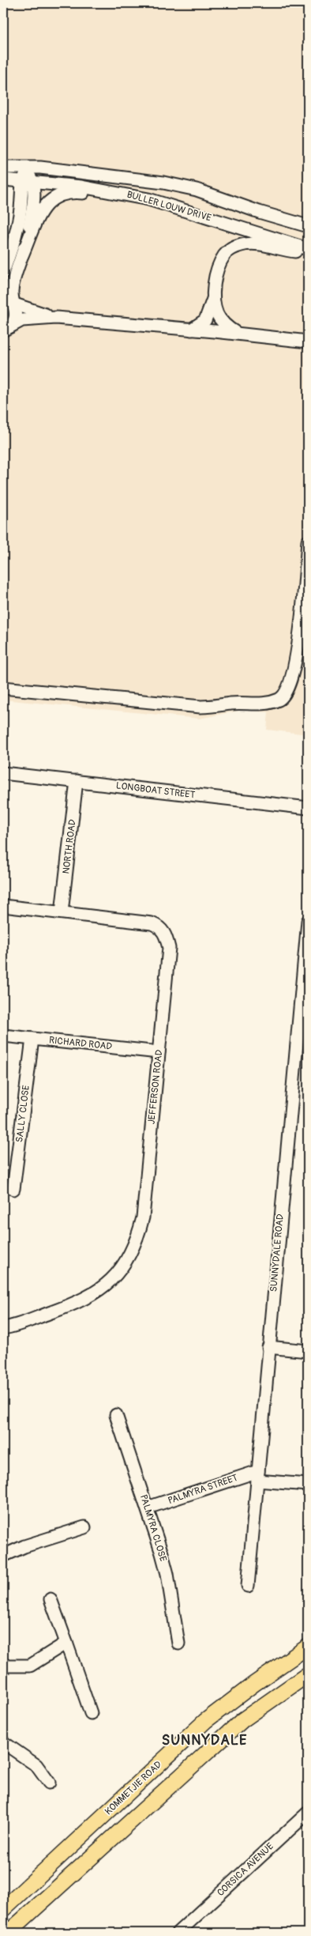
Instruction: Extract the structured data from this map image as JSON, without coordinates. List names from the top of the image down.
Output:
{
  "streets": {
    "main road": ["KOMMETJIE ROAD"],
    "street": [
      "BULLER LOUW DRIVE",
      "LONGBOAT STREET",
      "NORTH ROAD",
      "RICHARD ROAD",
      "JEFFERSON ROAD",
      "SALLY CLOSE",
      "SUNNYDALE ROAD",
      "PALMYRA STREET",
      "PALMYRA CLOSE",
      "CORSICA AVENUE"
    ]
  },
  "crossings": [
    ["LONGBOAT STREET", "NORTH ROAD"],
    ["NORTH ROAD", "JEFFERSON ROAD"],
    ["RICHARD ROAD", "JEFFERSON ROAD"],
    ["RICHARD ROAD", "SALLY CLOSE"],
    ["SUNNYDALE ROAD", "PALMYRA STREET"],
    ["PALMYRA STREET", "PALMYRA CLOSE"]
  ],
  "districts": ["SUNNYDALE"]
}
